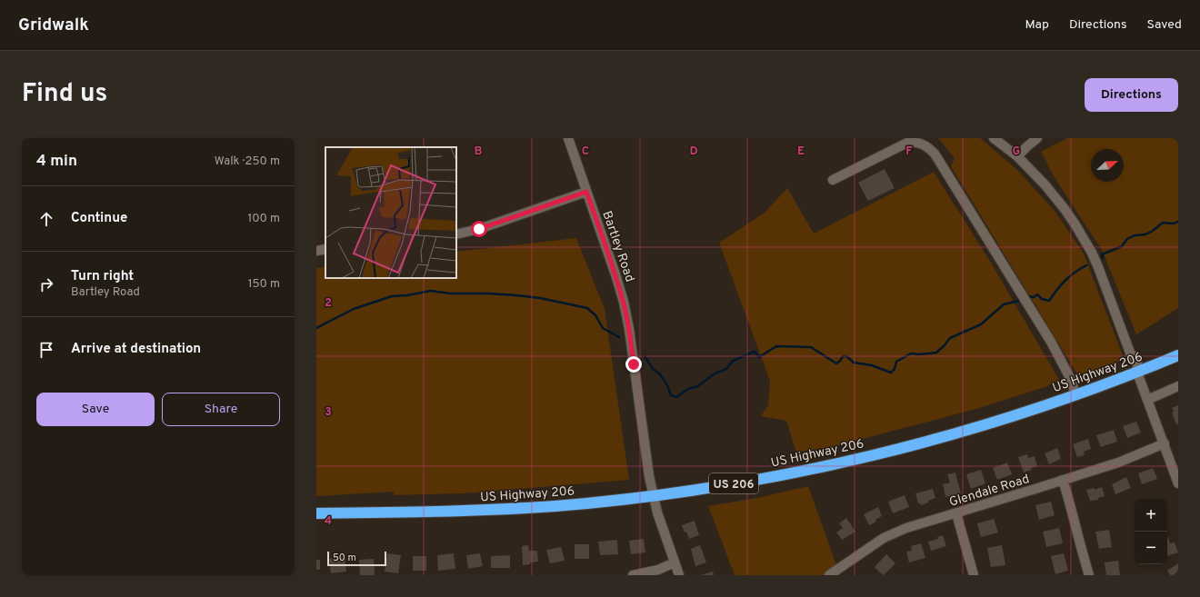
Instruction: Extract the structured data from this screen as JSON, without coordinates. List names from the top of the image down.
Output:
{
  "streets": {
    "highway": ["US Highway 206", "US 206"],
    "street": ["Bartley Road", "Glendale Road"]
  },
  "crossings": [
    ["Bartley Road", "US Highway 206"]
  ],
  "scale_bar": "50 m",
  "north": "top right",
  "page": {
    "header": "Gridwalk",
    "nav": ["Map", "Directions", "Saved"],
    "title": "Find us",
    "buttons": [
      "Directions",
      ["Save", "Share"]
    ],
    "heading": ["4 min", "Walk · 250 m"],
    "list": [
      ["Continue", "100 m"],
      ["Turn right", "Bartley Road", "150 m"],
      "Arrive at destination"
    ],
    "map_buttons": ["+", "−"],
    "scale": "50 m"
  },
  "grid": {
    "columns": [
      "B",
      "C",
      "D",
      "E",
      "F",
      "G"
    ],
    "rows": ["2", "3", "4"]
  }
}
